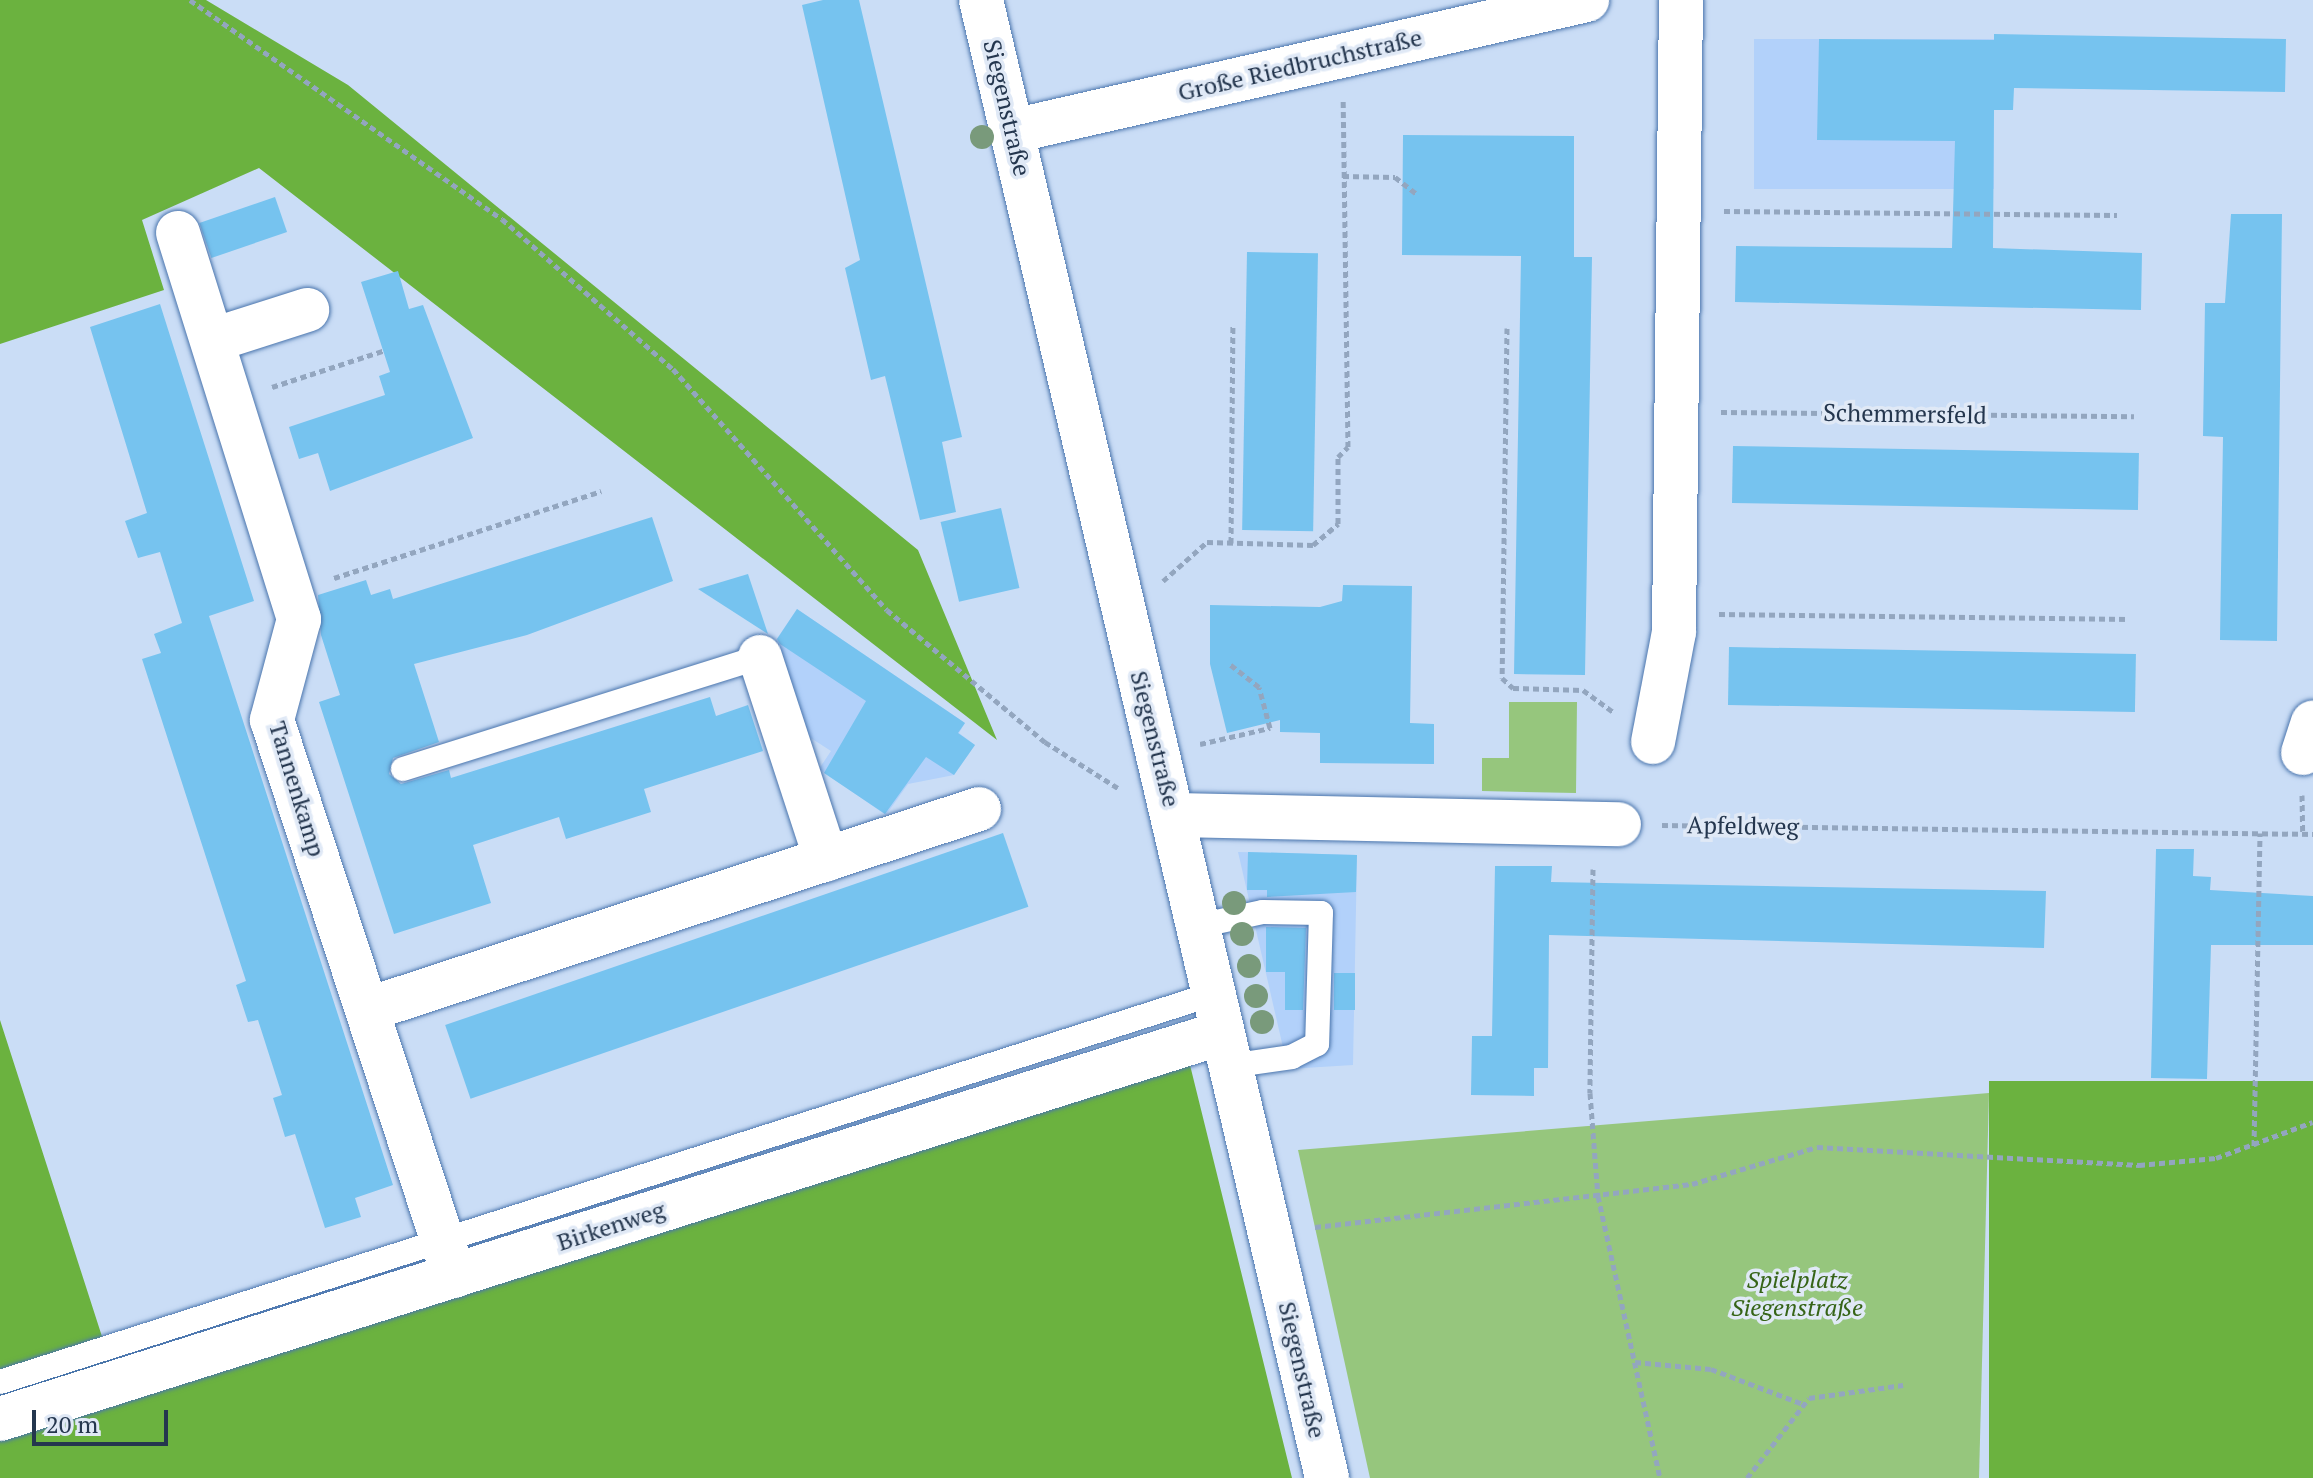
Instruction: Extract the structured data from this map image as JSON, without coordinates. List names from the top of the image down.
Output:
{
  "streets": {
    "street": [
      "Große Riedbruchstraße",
      "Siegenstraße",
      "Tannenkamp",
      "Birkenweg"
    ],
    "path": ["Schemmersfeld", "Apfeldweg"]
  },
  "crossings": [
    ["Große Riedbruchstraße", "Siegenstraße"],
    ["Siegenstraße", "Birkenweg"],
    ["Tannenkamp", "Birkenweg"]
  ],
  "parks": ["Spielplatz Siegenstraße"],
  "scale_bar": "20 m"
}
